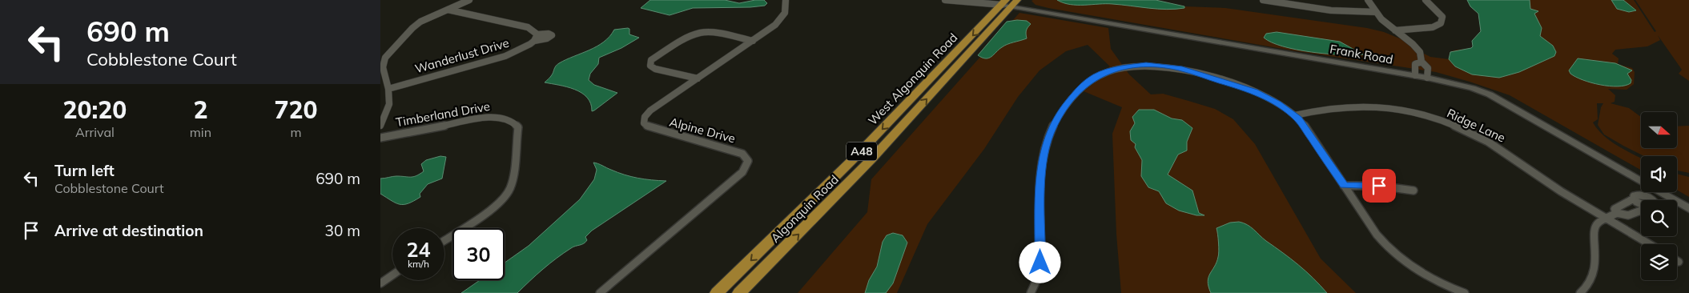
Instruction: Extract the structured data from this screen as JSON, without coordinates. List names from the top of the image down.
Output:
{
  "streets": {
    "main road": ["West Algonquin Road", "A48", "Algonquin Road"],
    "street": [
      "Frank Road",
      "Wanderlust Drive",
      "Timberland Drive",
      "Ridge Lane",
      "Alpine Drive"
    ]
  },
  "crossings": [
    ["Frank Road", "West Algonquin Road"],
    ["Frank Road", "Algonquin Road"],
    ["West Algonquin Road", "Algonquin Road"]
  ],
  "one_way": ["West Algonquin Road", "Algonquin Road"],
  "north": "right",
  "page": {
    "turn": ["690 m", "Cobblestone Court"],
    "eta": [
      "20:20",
      "Arrival",
      "2",
      "min",
      "720",
      "m"
    ],
    "list": [
      {
        "name": "Turn left",
        "note": "Cobblestone Court",
        "value": "690 m"
      },
      {
        "name": "Arrive at destination",
        "value": "30 m"
      }
    ],
    "speed": "24 km/h",
    "limit": "30"
  }
}
